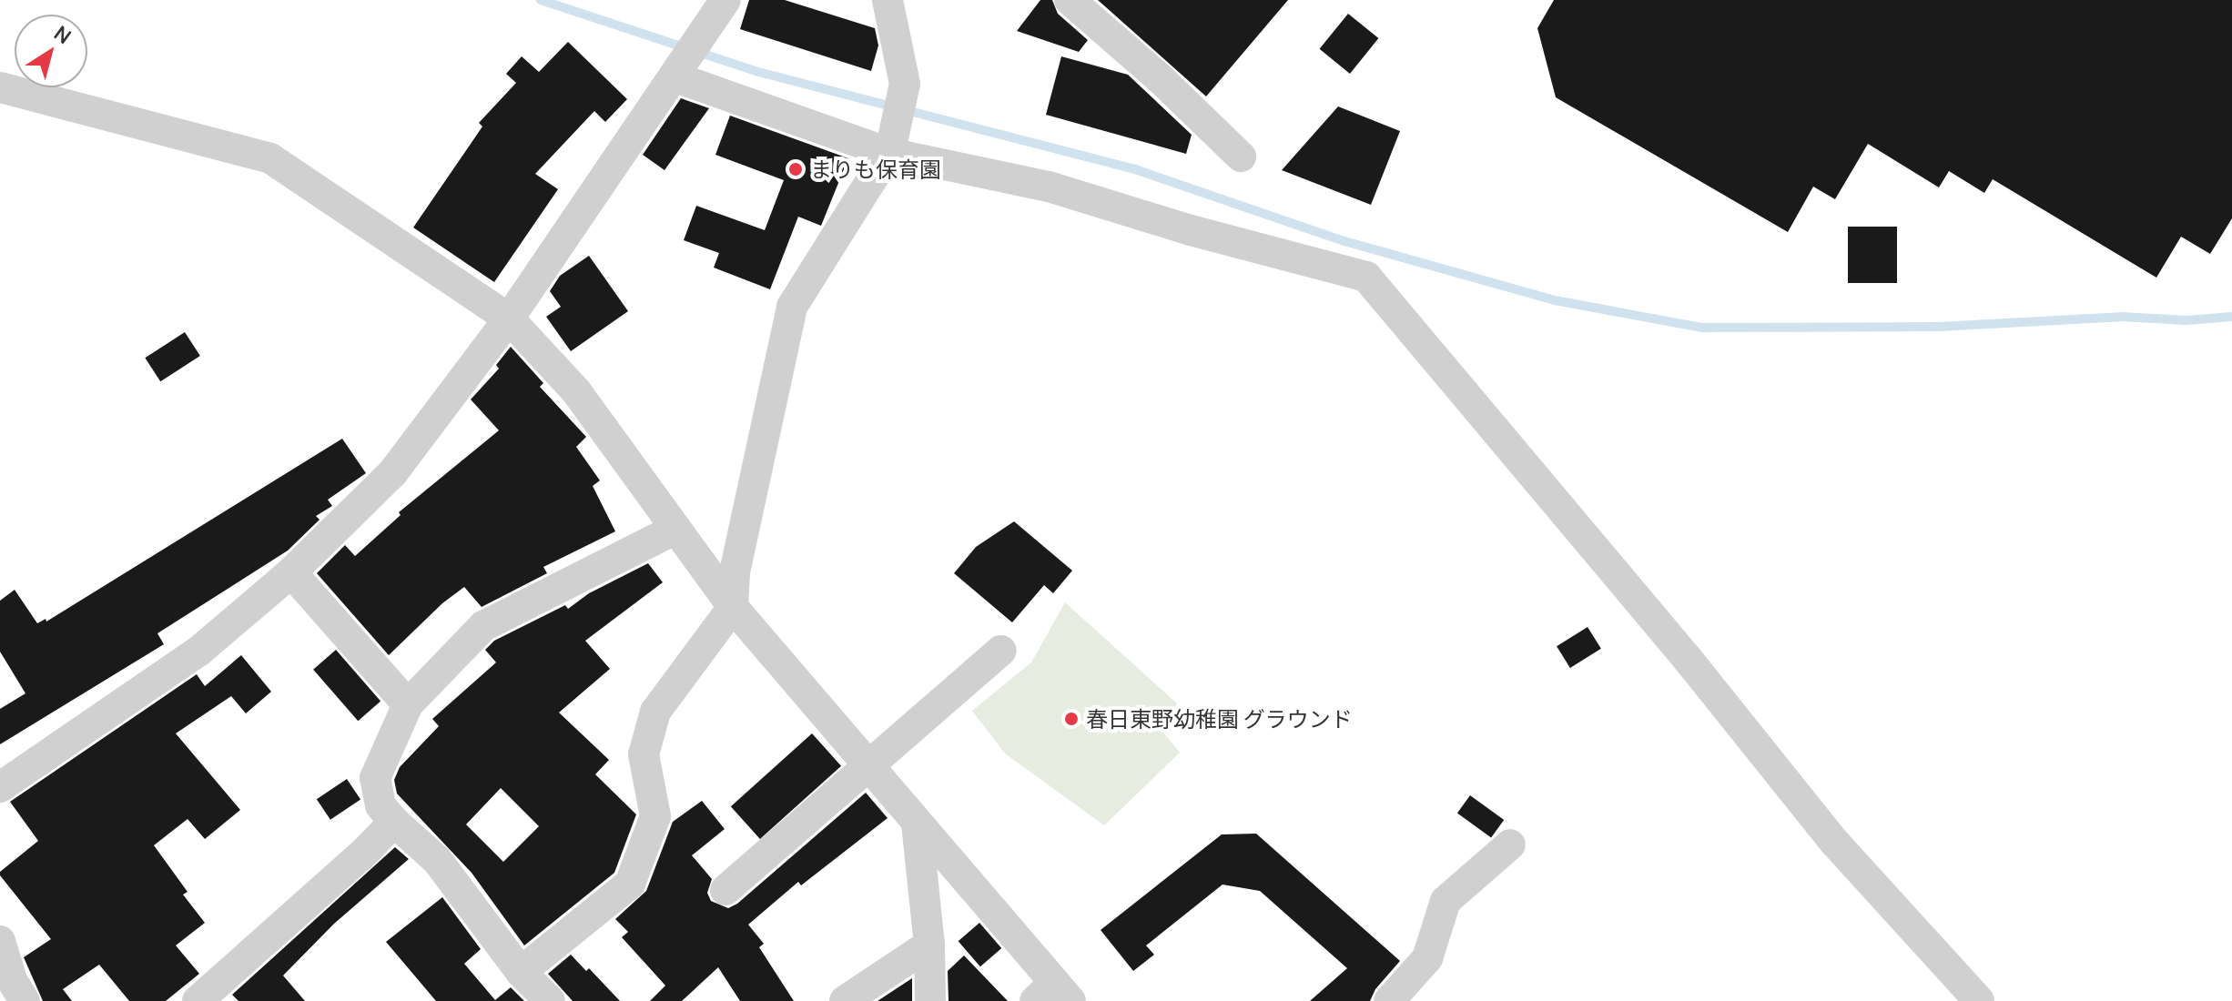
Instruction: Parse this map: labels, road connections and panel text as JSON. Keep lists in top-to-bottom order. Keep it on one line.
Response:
{"places":["まりも保育園","春日東野幼稚園 グラウンド"],"north":"top right"}
